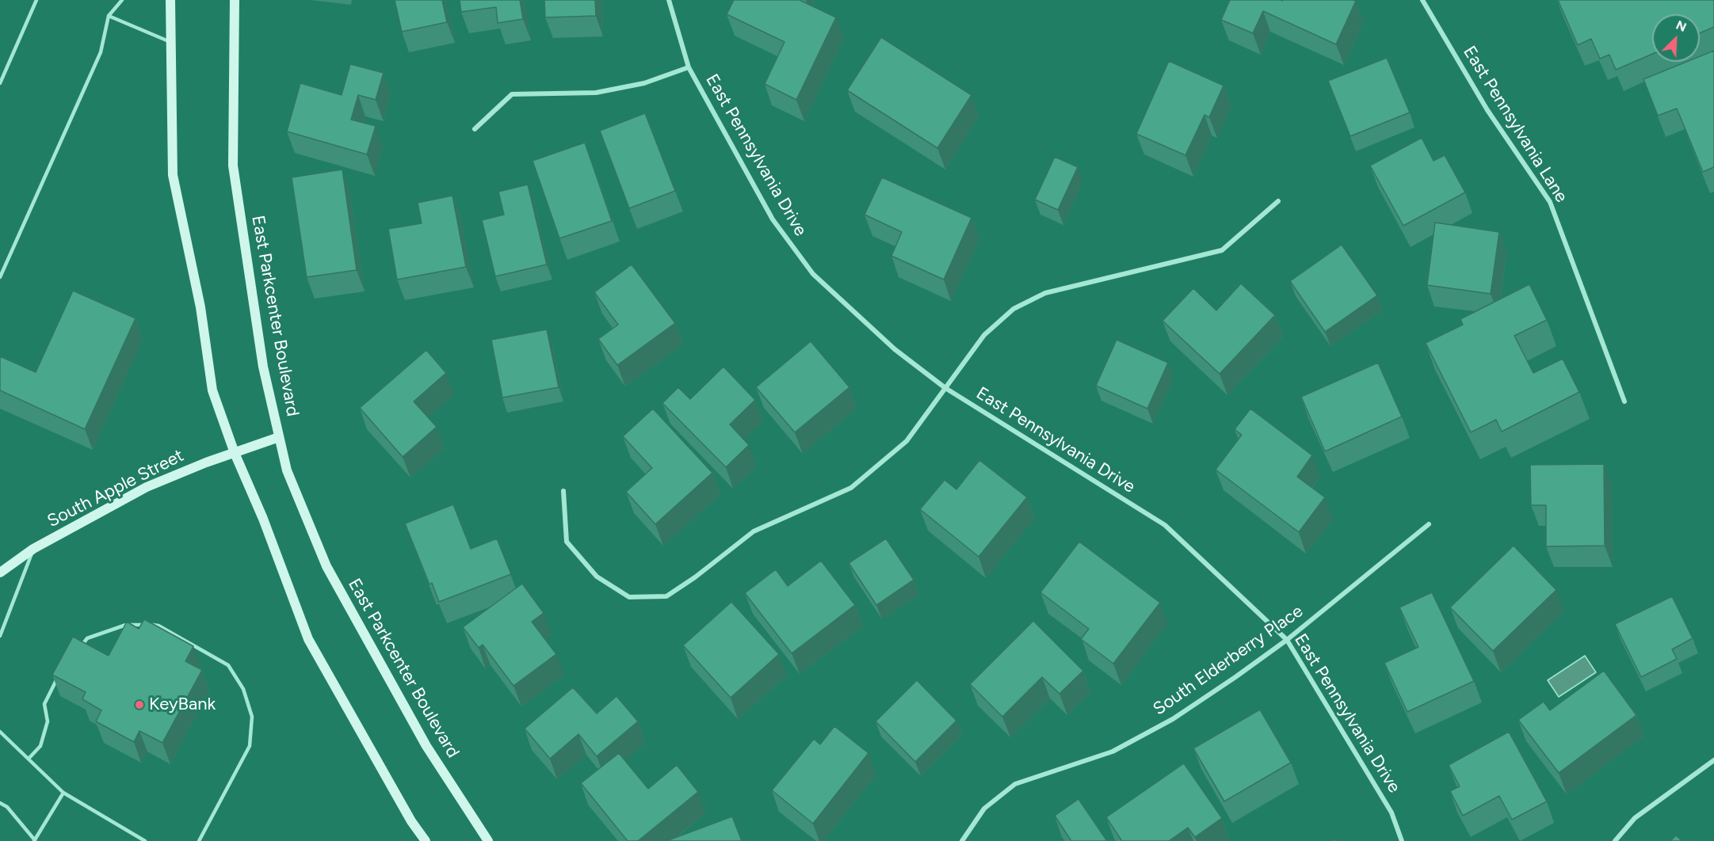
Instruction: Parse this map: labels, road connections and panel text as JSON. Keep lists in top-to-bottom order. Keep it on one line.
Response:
{"streets":{"main road":["East Parkcenter Boulevard","South Apple Street"],"street":["East Pennsylvania Lane","East Pennsylvania Drive","South Elderberry Place"]},"crossings":[["East Pennsylvania Drive","South Elderberry Place"],["East Parkcenter Boulevard","South Apple Street"]],"places":["KeyBank"],"north":"top right"}
